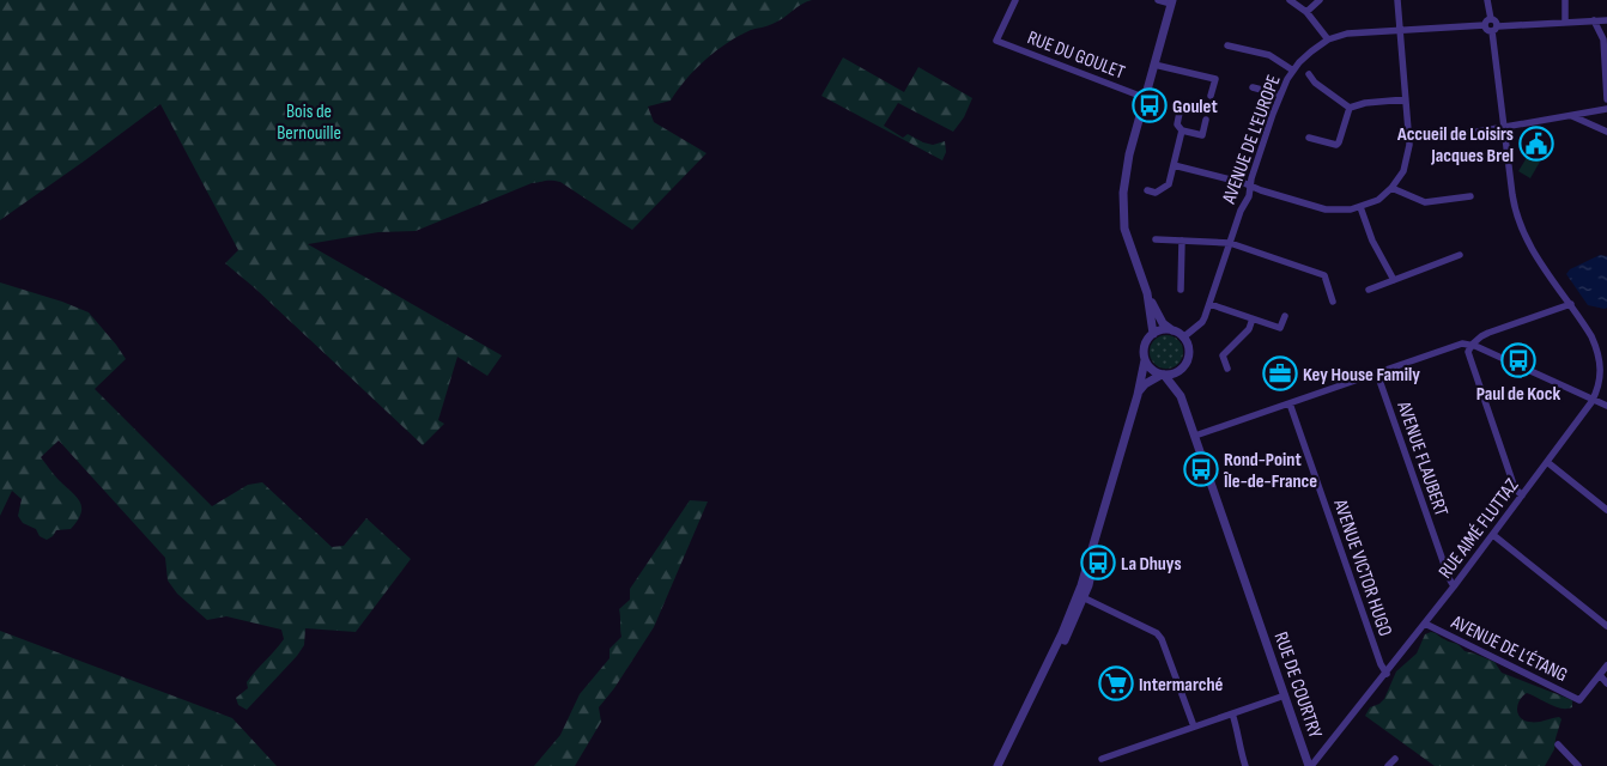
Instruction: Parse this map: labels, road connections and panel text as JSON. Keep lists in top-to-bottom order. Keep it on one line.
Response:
{"streets":{"street":["RUE DU GOULET","AVENUE DE L'EUROPE","AVENUE FLAUBERT","RUE AIMÉ FLUTTAZ","AVENUE VICTOR HUGO","AVENUE DE L’ÉTANG","RUE DE COURTRY"]},"crossings":[["AVENUE FLAUBERT","RUE AIMÉ FLUTTAZ"],["RUE AIMÉ FLUTTAZ","AVENUE VICTOR HUGO"],["RUE AIMÉ FLUTTAZ","AVENUE DE L’ÉTANG"],["RUE AIMÉ FLUTTAZ","RUE DE COURTRY"]],"parks":["Bois de Bernouille"],"places":{"bus stop":["Goulet","Paul de Kock","Rond-Point Île-de-France","La Dhuys"],"public building":["Accueil de Loisirs Jacques Brel"],"office":["Key House Family"],"supermarket":["Intermarché"]}}
